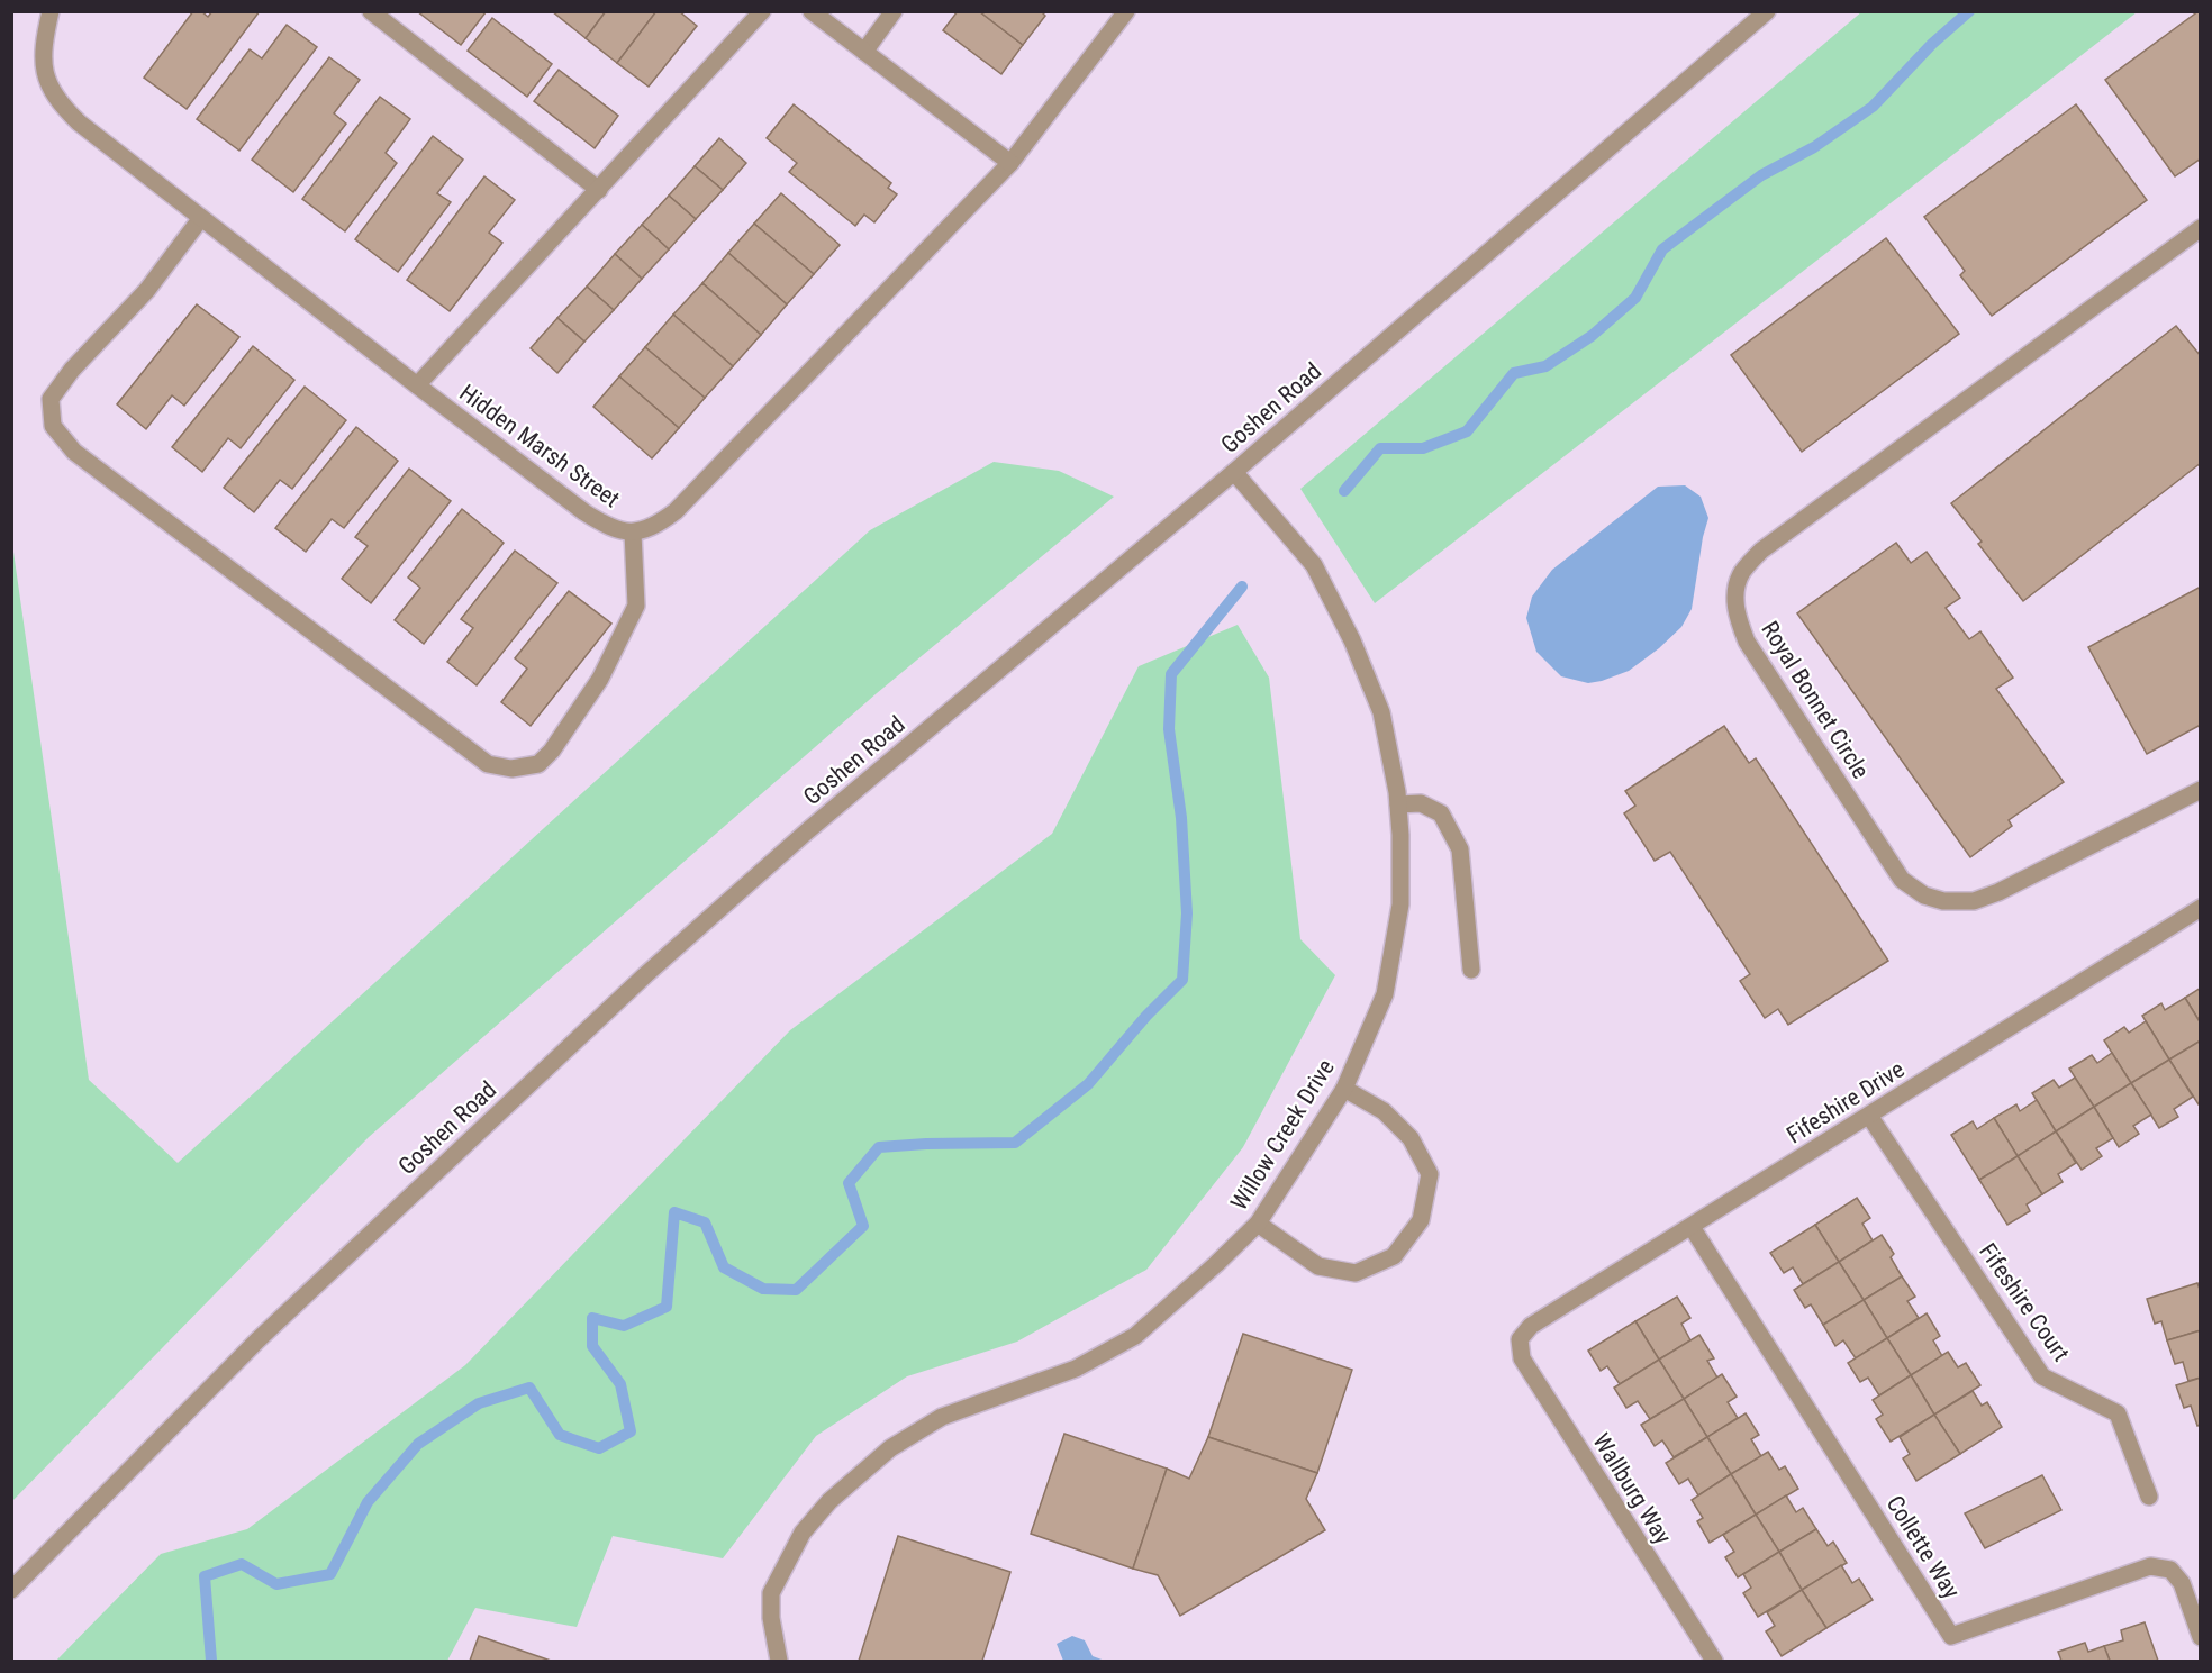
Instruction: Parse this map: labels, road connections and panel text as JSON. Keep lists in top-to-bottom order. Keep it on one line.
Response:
{"streets":{"street":["Goshen Road","Hidden Marsh Street","Royal Bonnet Circle","Fifeshire Drive","Willow Creek Drive","Fifeshire Court","Wallburg Way","Collette Way"]},"crossings":[["Goshen Road","Willow Creek Drive"],["Fifeshire Drive","Fifeshire Court"],["Fifeshire Drive","Wallburg Way"],["Fifeshire Drive","Collette Way"]]}
